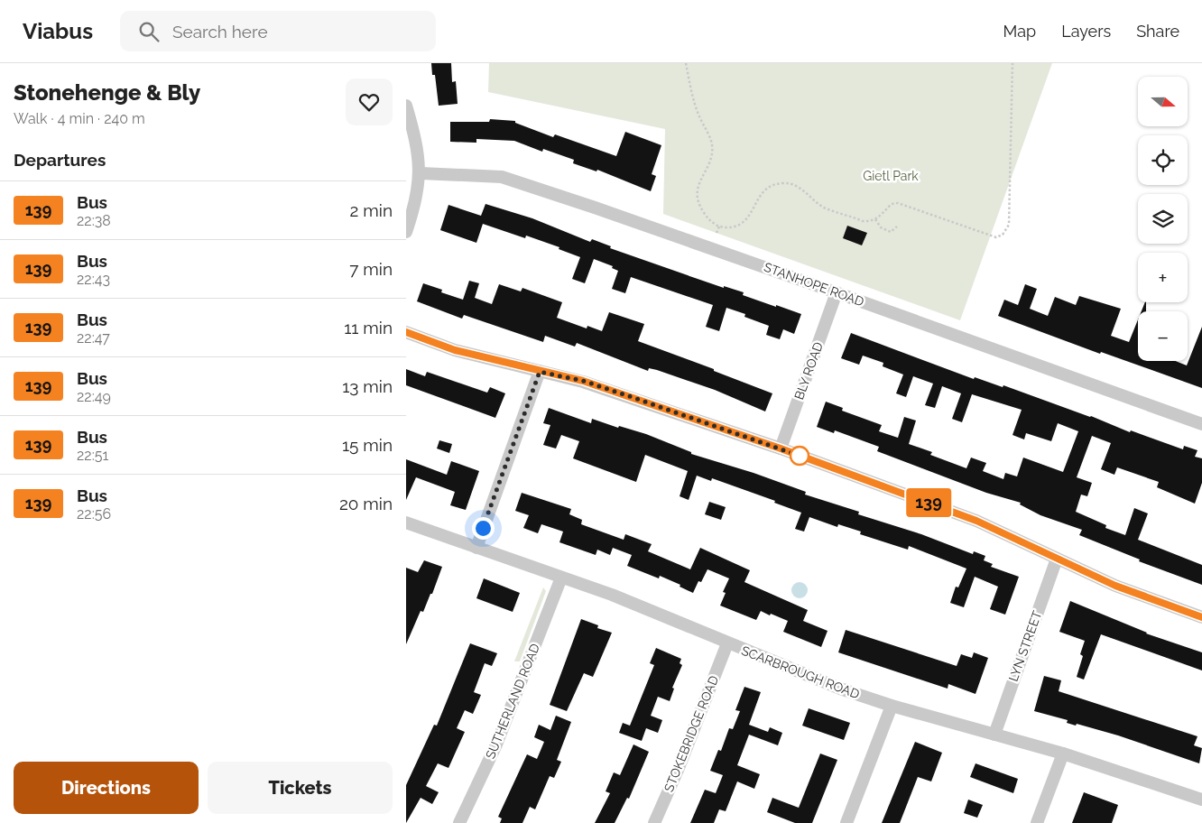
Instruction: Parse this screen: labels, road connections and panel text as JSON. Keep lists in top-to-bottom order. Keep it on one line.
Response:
{"streets":{"street":["STANHOPE ROAD","BLY ROAD","LYN STREET","SCARBROUGH ROAD","SUTHERLAND ROAD","STOKEBRIDGE ROAD"]},"crossings":[["STANHOPE ROAD","BLY ROAD"],["LYN STREET","SCARBROUGH ROAD"],["SCARBROUGH ROAD","SUTHERLAND ROAD"],["SCARBROUGH ROAD","STOKEBRIDGE ROAD"]],"parks":["Gietl Park"],"lines":["bus line 139"],"north":"right","page":{"header":"Viabus","search":"Search here","nav":["Map","Layers","Share"],"heading":[["Stonehenge & Bly","Walk · 4 min · 240 m"],"Departures"],"on_map":"139","map_buttons":["+","−"],"list":[{"mark":"139","name":"Bus","note":"22:38","value":"2 min"},{"mark":"139","name":"Bus","note":"22:43","value":"7 min"},{"mark":"139","name":"Bus","note":"22:47","value":"11 min"},{"mark":"139","name":"Bus","note":"22:49","value":"13 min"},{"mark":"139","name":"Bus","note":"22:51","value":"15 min"},{"mark":"139","name":"Bus","note":"22:56","value":"20 min"}],"buttons":["Directions","Tickets"]}}
